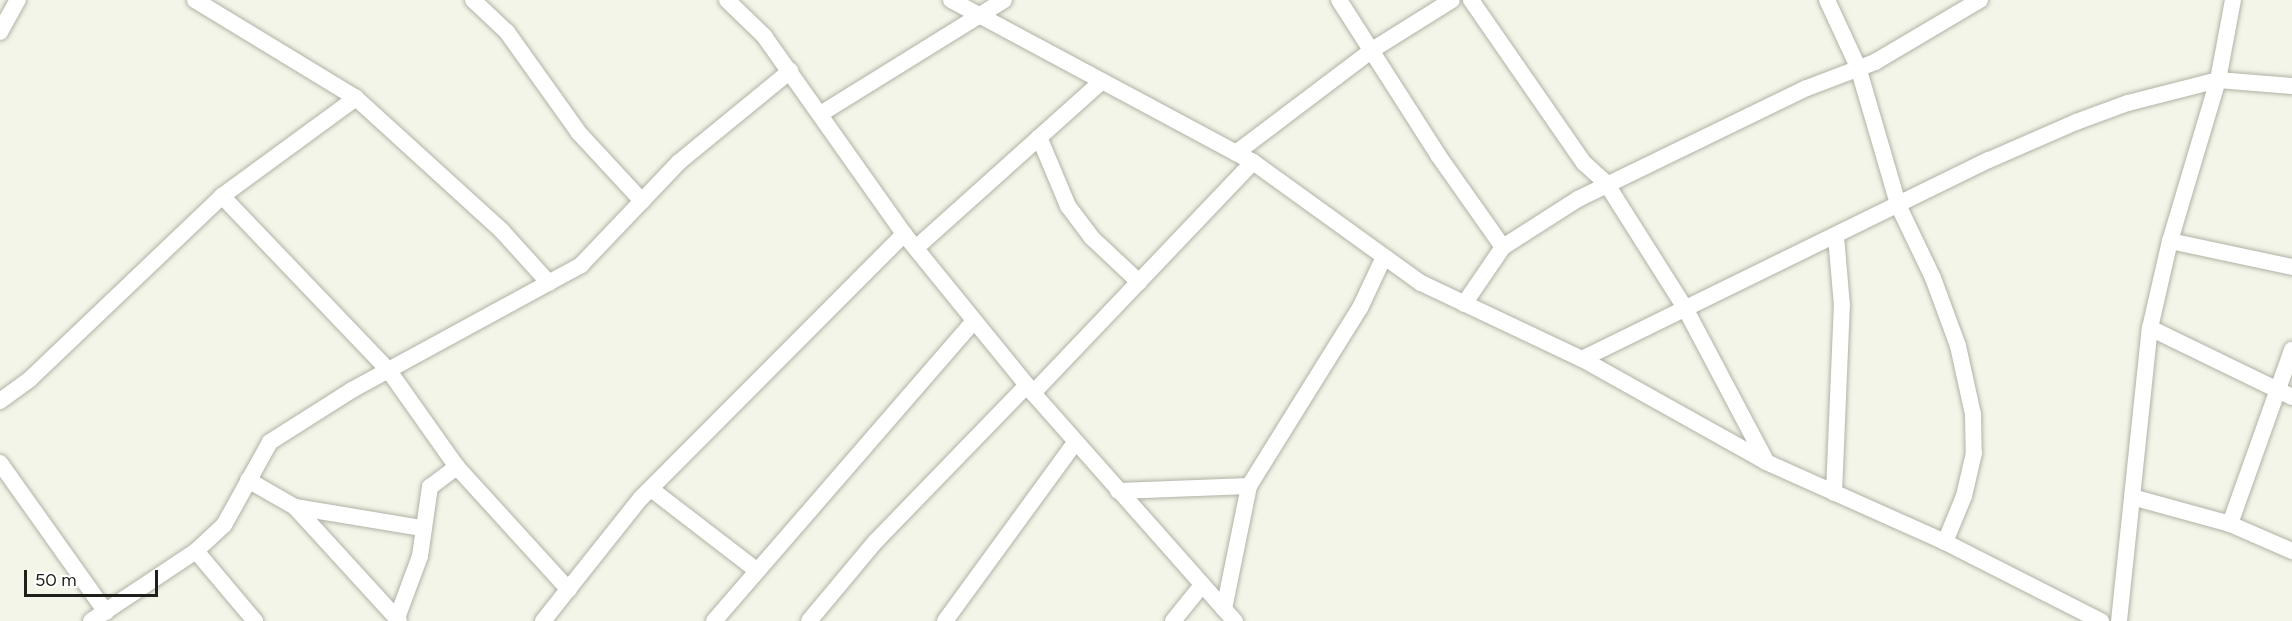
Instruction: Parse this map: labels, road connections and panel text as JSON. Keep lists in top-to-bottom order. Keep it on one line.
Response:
{"scale_bar":"50 m"}
